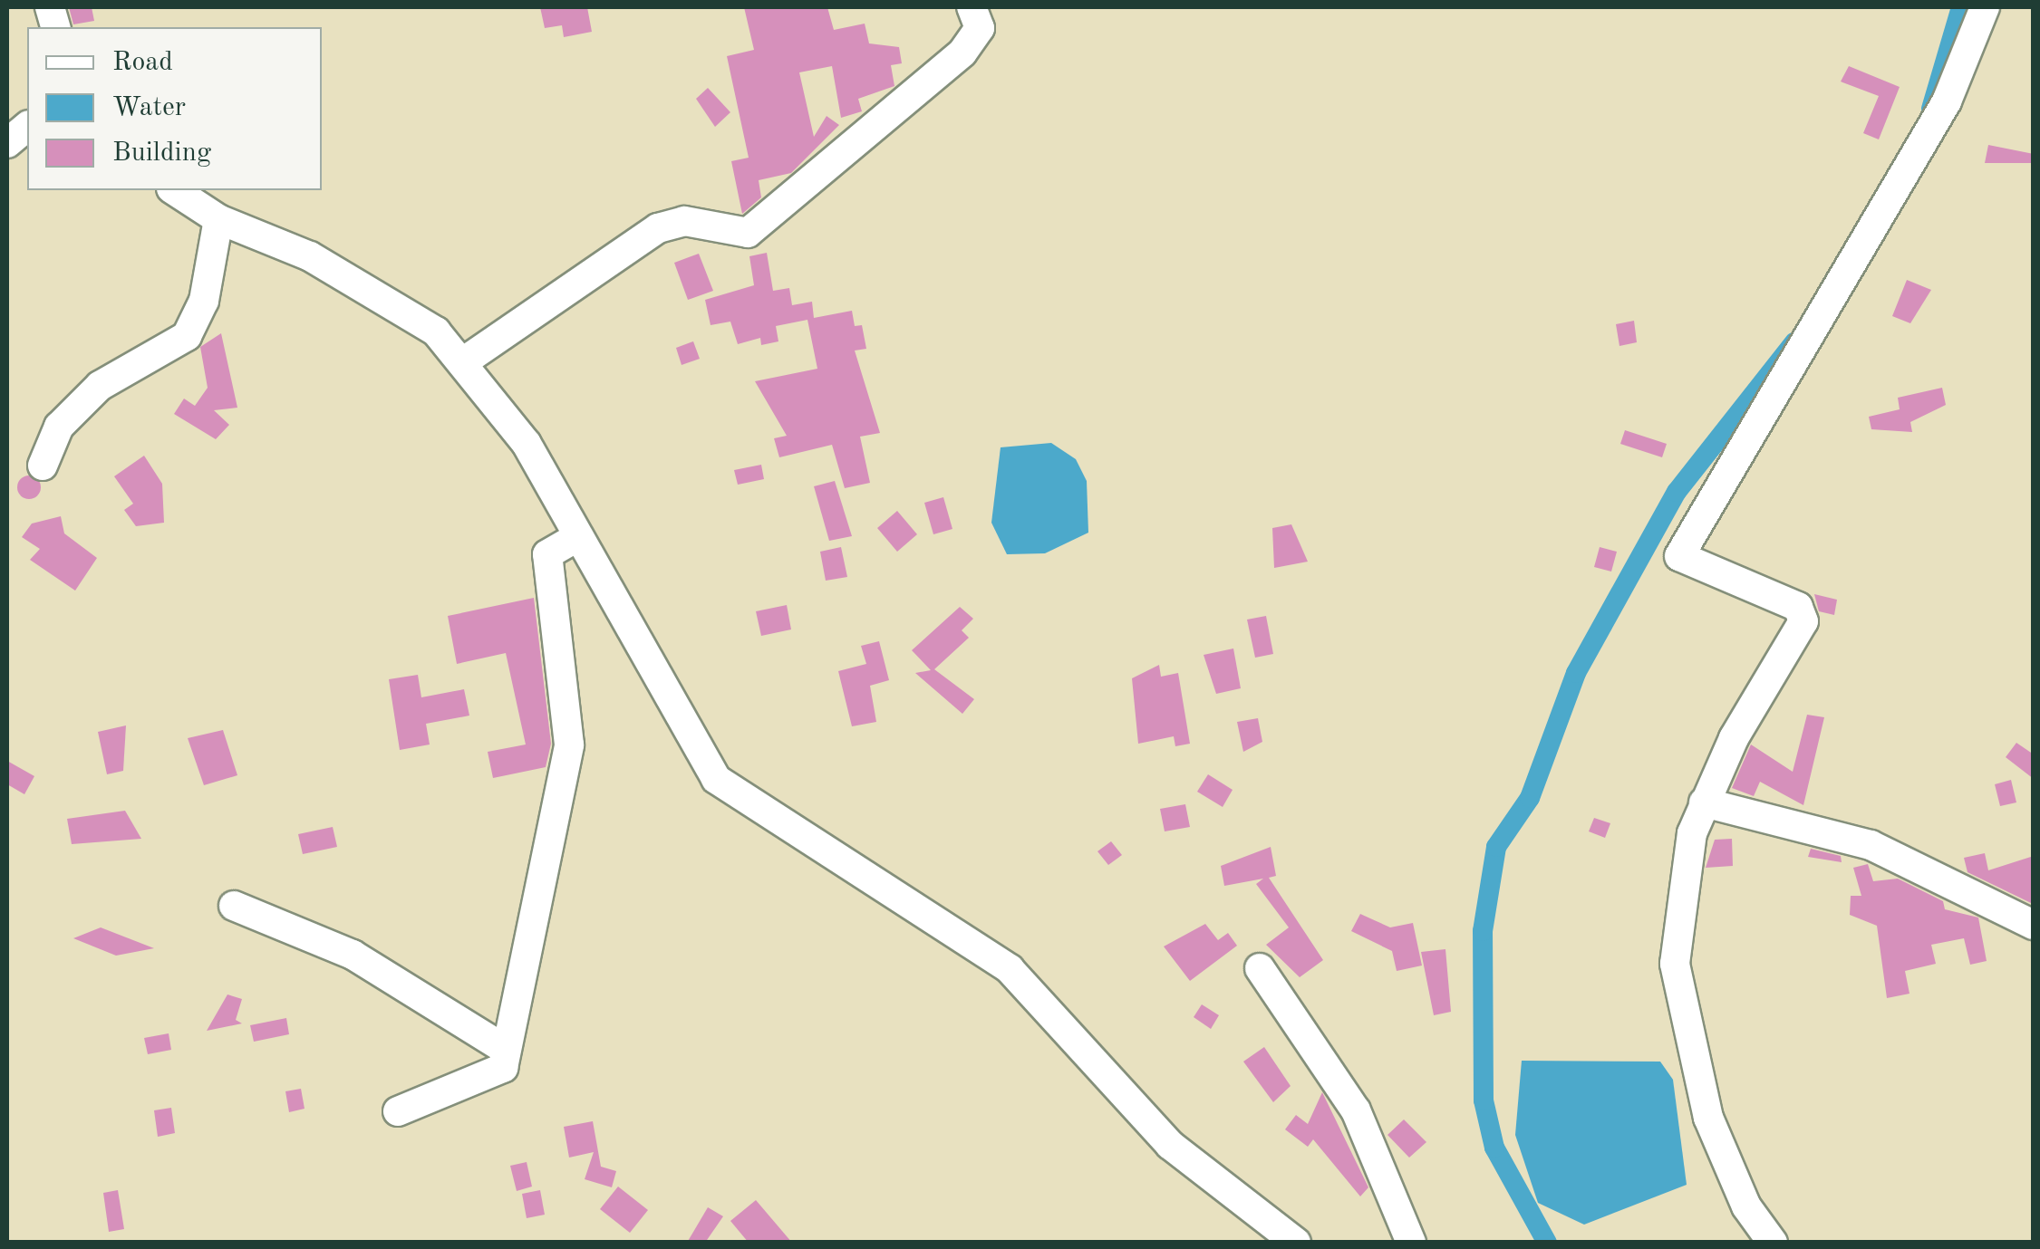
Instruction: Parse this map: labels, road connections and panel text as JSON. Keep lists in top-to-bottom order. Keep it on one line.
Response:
{"legend":["Road","Water","Building"]}
